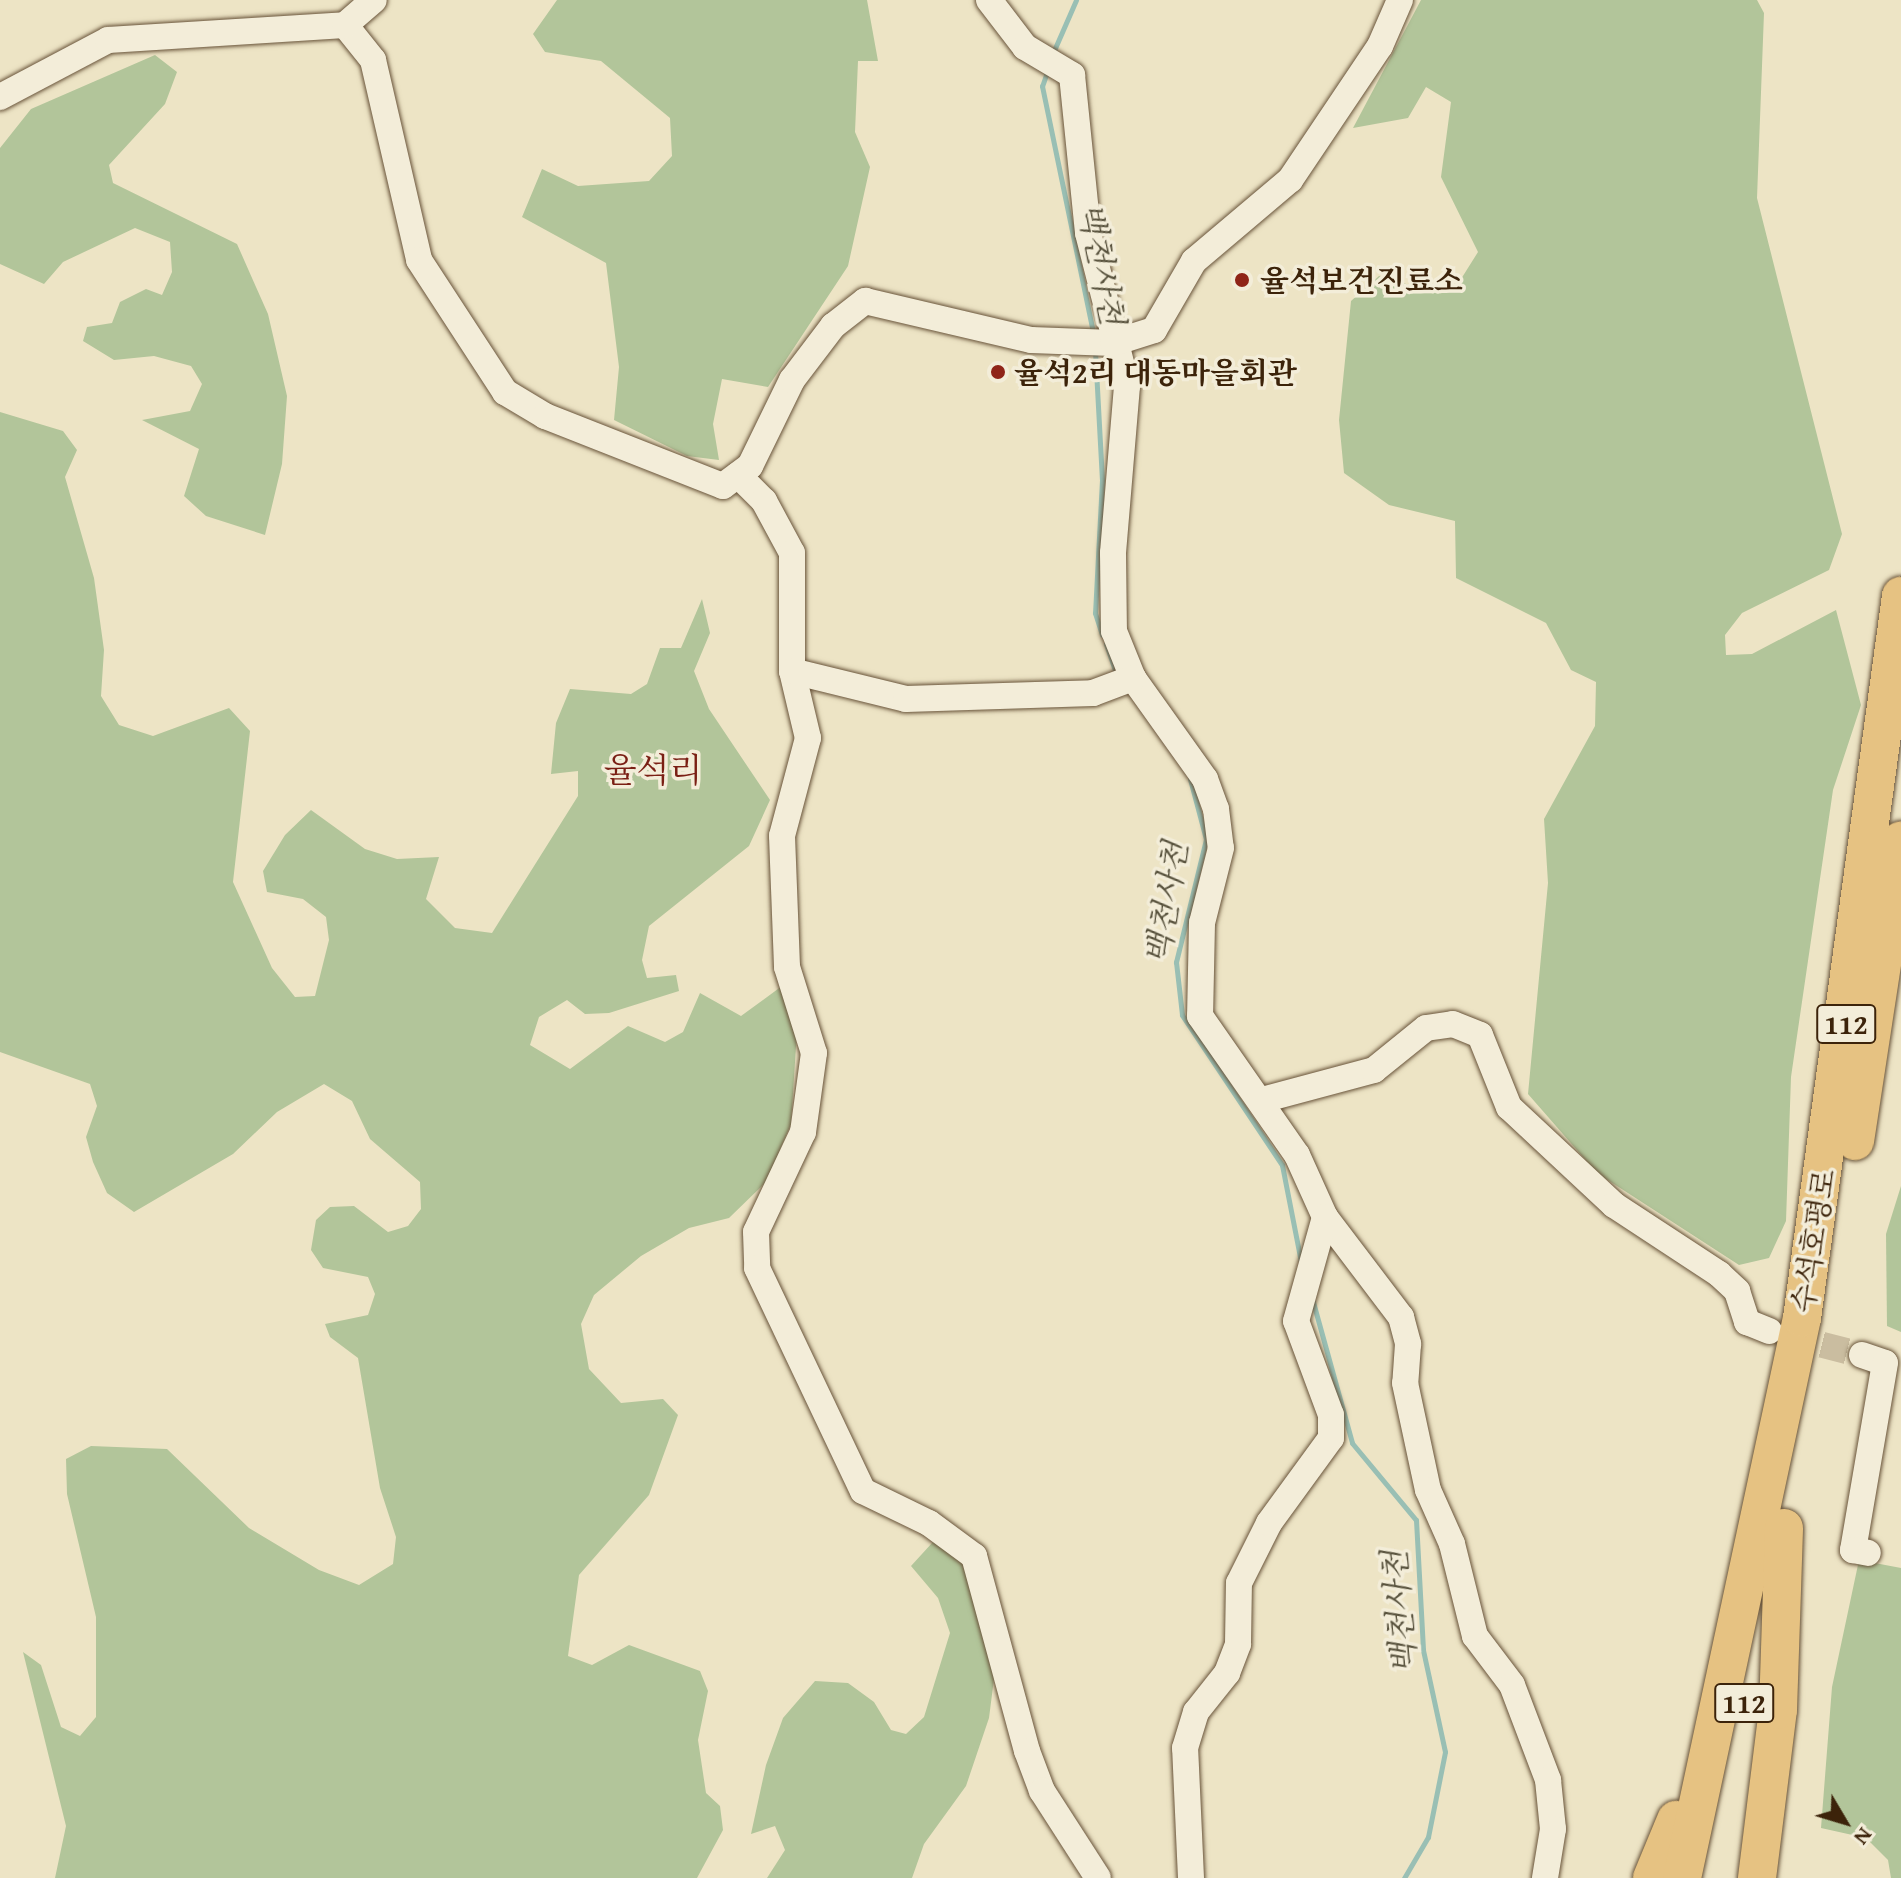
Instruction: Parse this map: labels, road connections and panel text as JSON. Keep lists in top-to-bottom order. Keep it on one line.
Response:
{"streets":{"highway":["112","수석호평로"]},"districts":["율석리"],"water":["백천사천"],"places":["율석보건진료소","율석2리 대동마을회관"],"north":"bottom right"}
